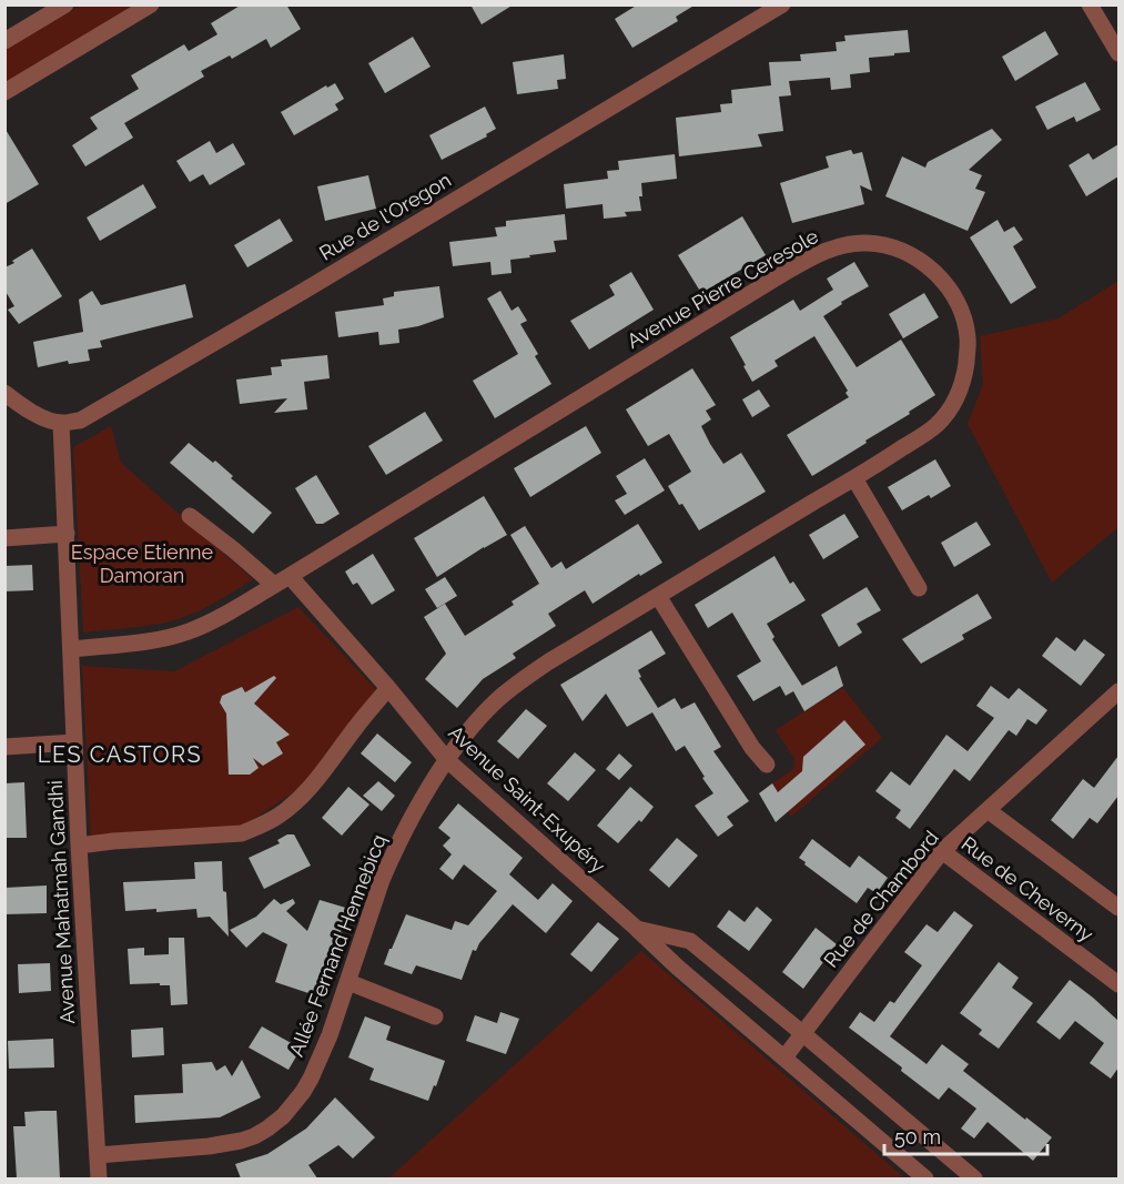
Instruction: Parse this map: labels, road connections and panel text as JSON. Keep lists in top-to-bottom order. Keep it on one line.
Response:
{"streets":{"street":["Rue de l'Oregon","Avenue Pierre Ceresole","Avenue Saint-Exupéry","Rue de Cheverny","Rue de Chambord","Avenue Mahatmah Gandhi","Allée Fernand Hennebicq"]},"crossings":[["Rue de l'Oregon","Avenue Mahatmah Gandhi"],["Avenue Pierre Ceresole","Avenue Saint-Exupéry"],["Avenue Pierre Ceresole","Avenue Mahatmah Gandhi"],["Avenue Pierre Ceresole","Allée Fernand Hennebicq"],["Avenue Saint-Exupéry","Rue de Chambord"],["Avenue Saint-Exupéry","Allée Fernand Hennebicq"],["Rue de Cheverny","Rue de Chambord"],["Avenue Mahatmah Gandhi","Allée Fernand Hennebicq"]],"districts":["LES CASTORS"],"parks":["Espace Etienne Damoran"],"scale_bar":"50 m"}
